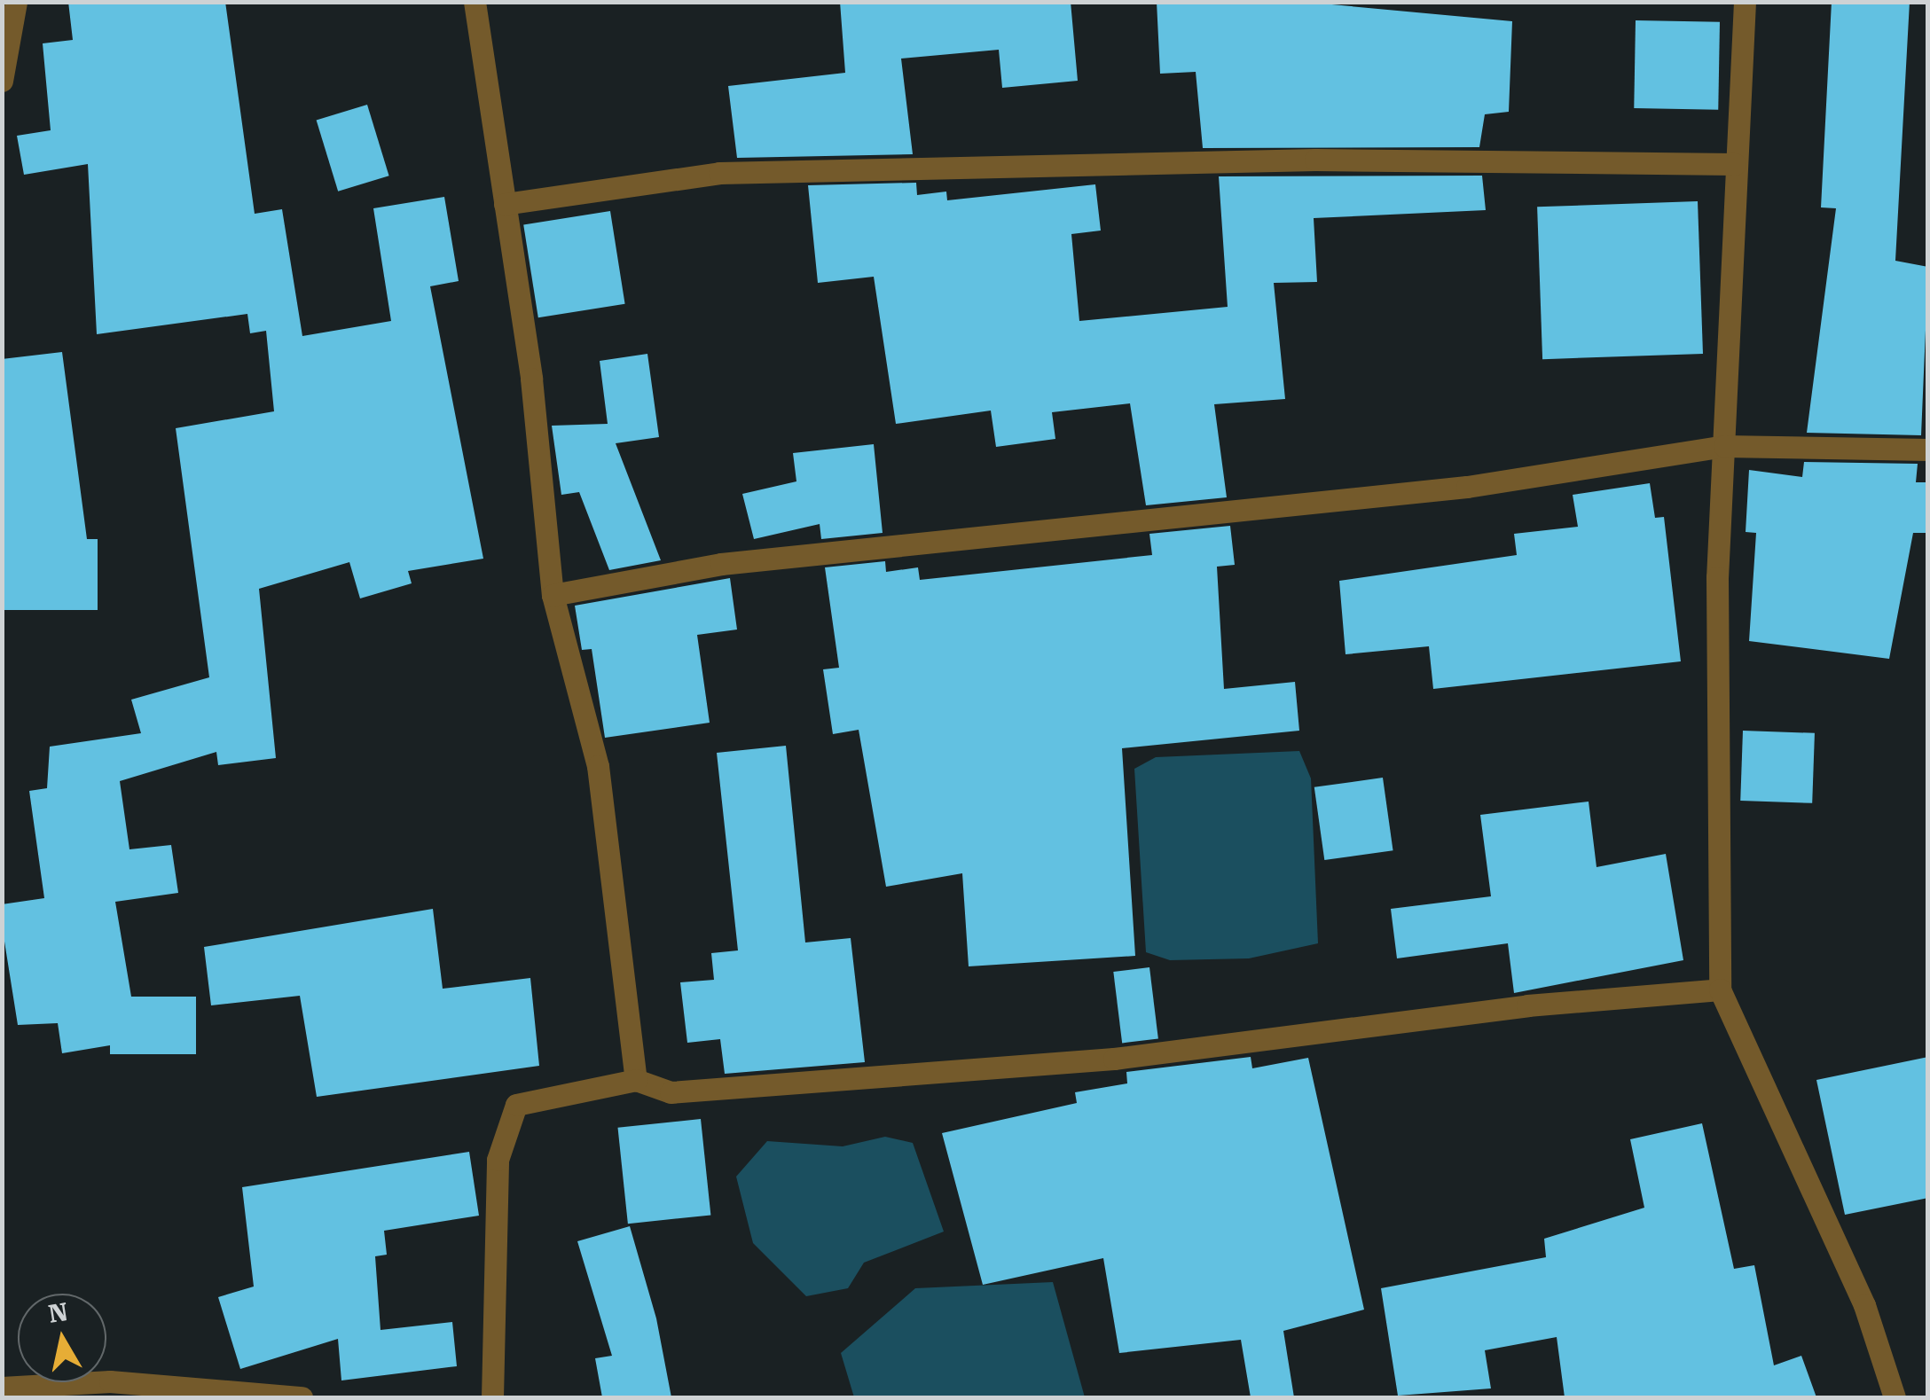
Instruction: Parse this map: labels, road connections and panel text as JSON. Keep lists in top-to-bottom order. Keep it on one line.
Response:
{"north":"top"}
